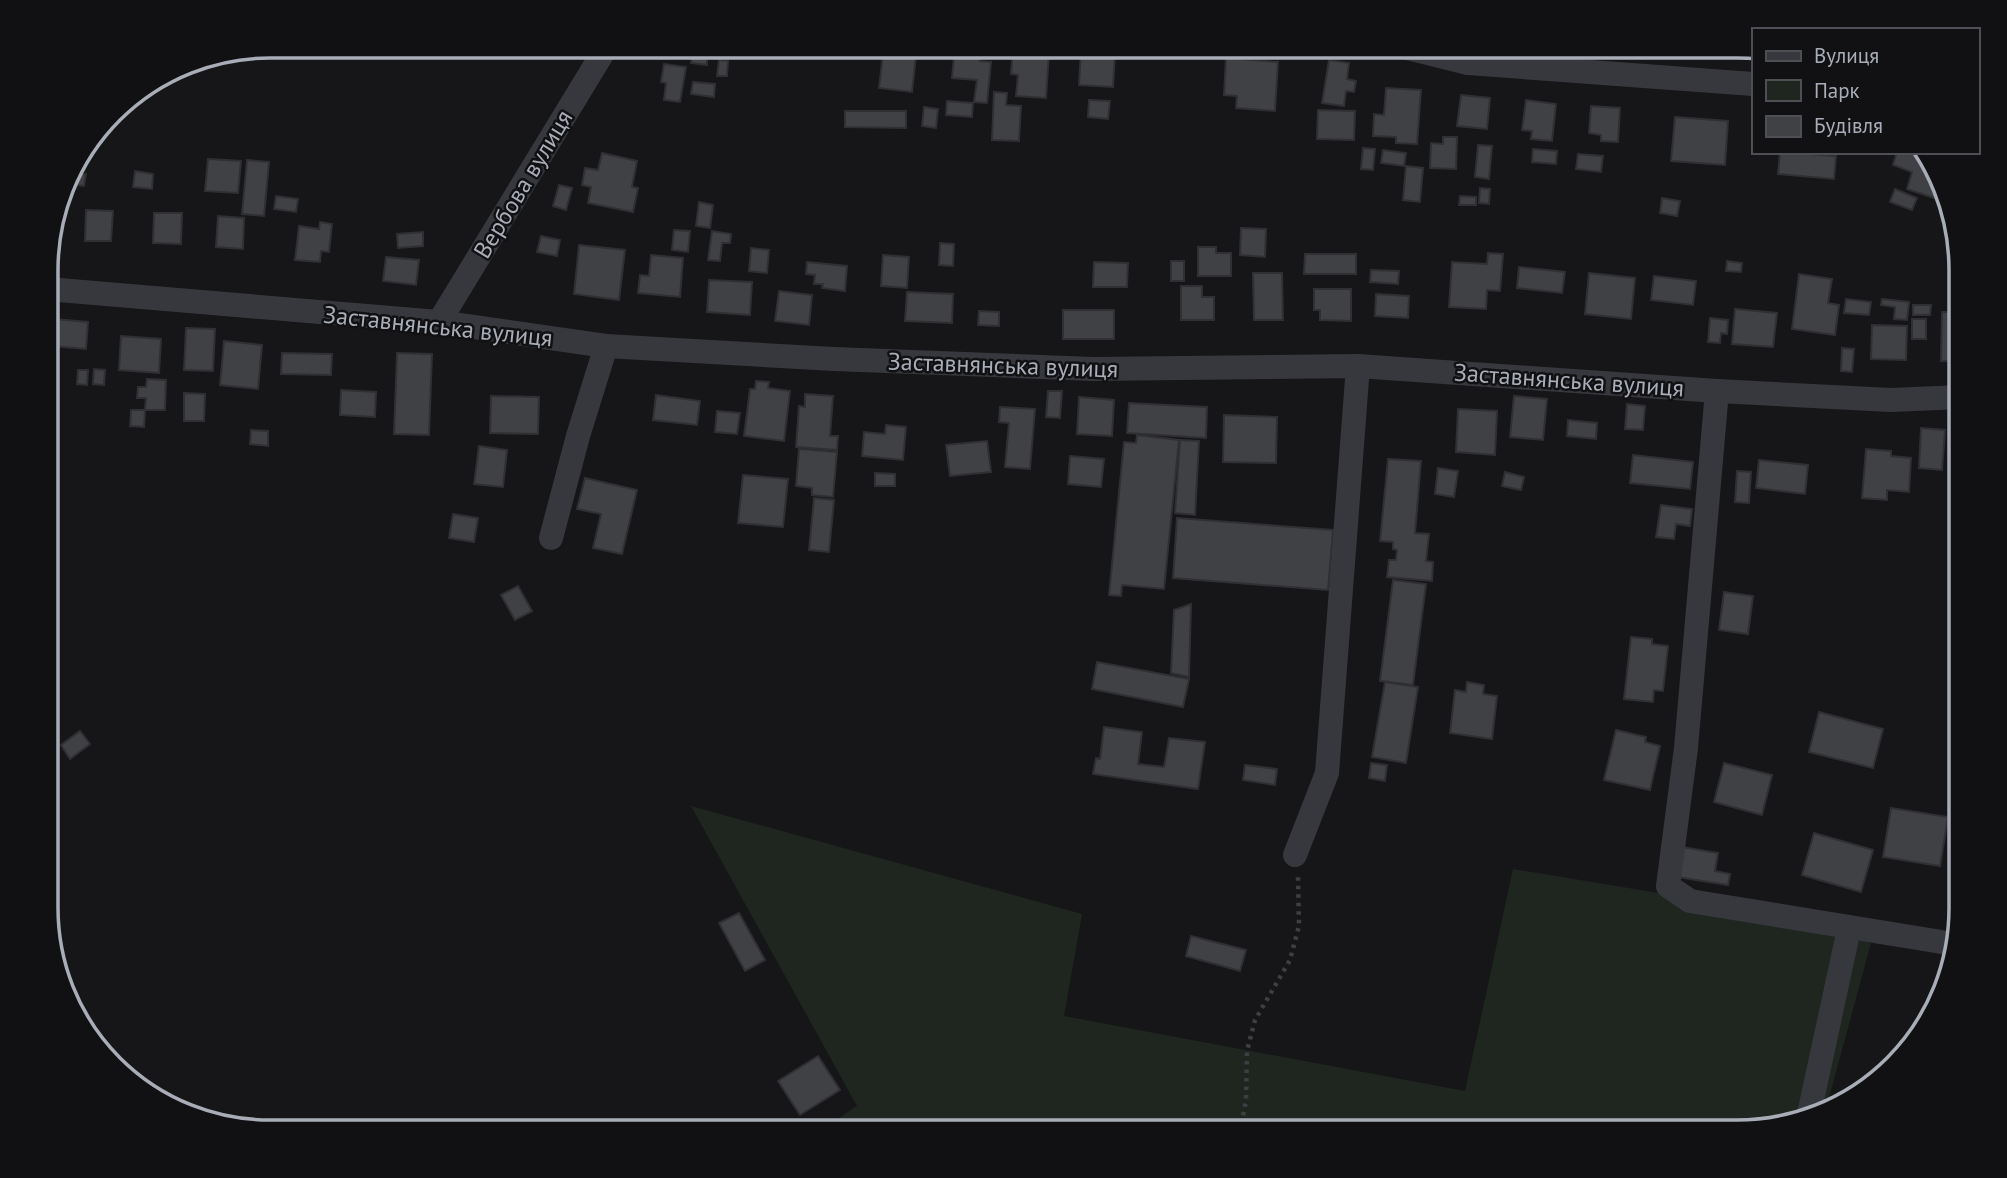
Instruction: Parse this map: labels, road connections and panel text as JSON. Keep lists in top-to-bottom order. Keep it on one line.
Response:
{"streets":{"street":["Вербова вулиця","Заставнянська вулиця"]},"crossings":[["Вербова вулиця","Заставнянська вулиця"]],"legend":["Вулиця","Парк","Будівля"]}
